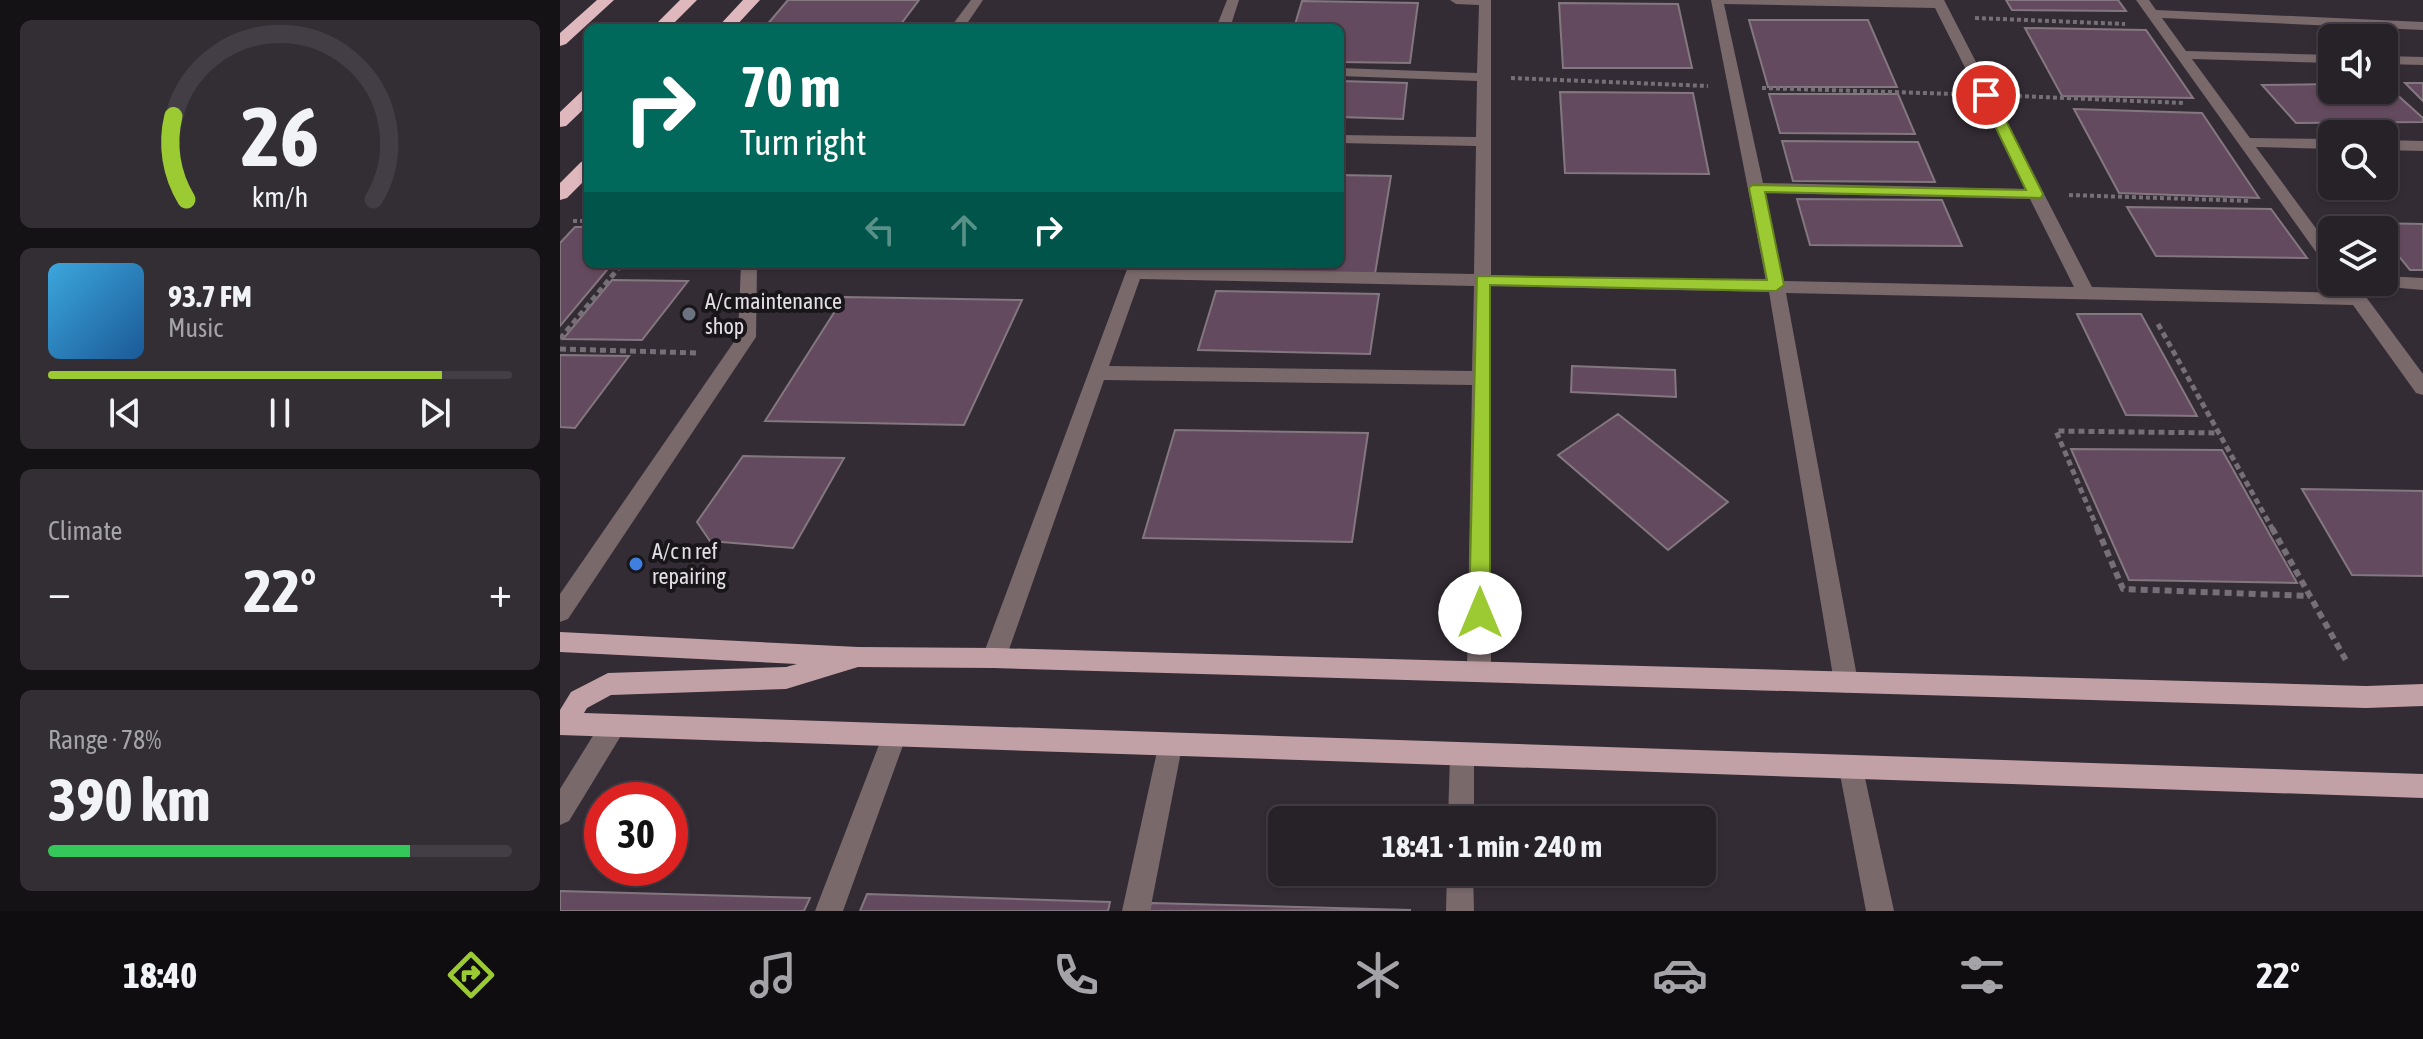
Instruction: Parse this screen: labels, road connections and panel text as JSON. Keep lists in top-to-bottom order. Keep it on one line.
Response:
{"places":["A/c maintenance shop","A/c n ref repairing"],"page":{"turn":["70 m","Turn right"],"song":["93.7 FM","Music"],"tile":["Climate",["Range · 78%","390 km"]],"heat":["−","22°","+"],"limit":"30","trip":"18:41 · 1 min · 240 m","tabs":["18:40","22°"],"gauge":["26","km/h"]}}
